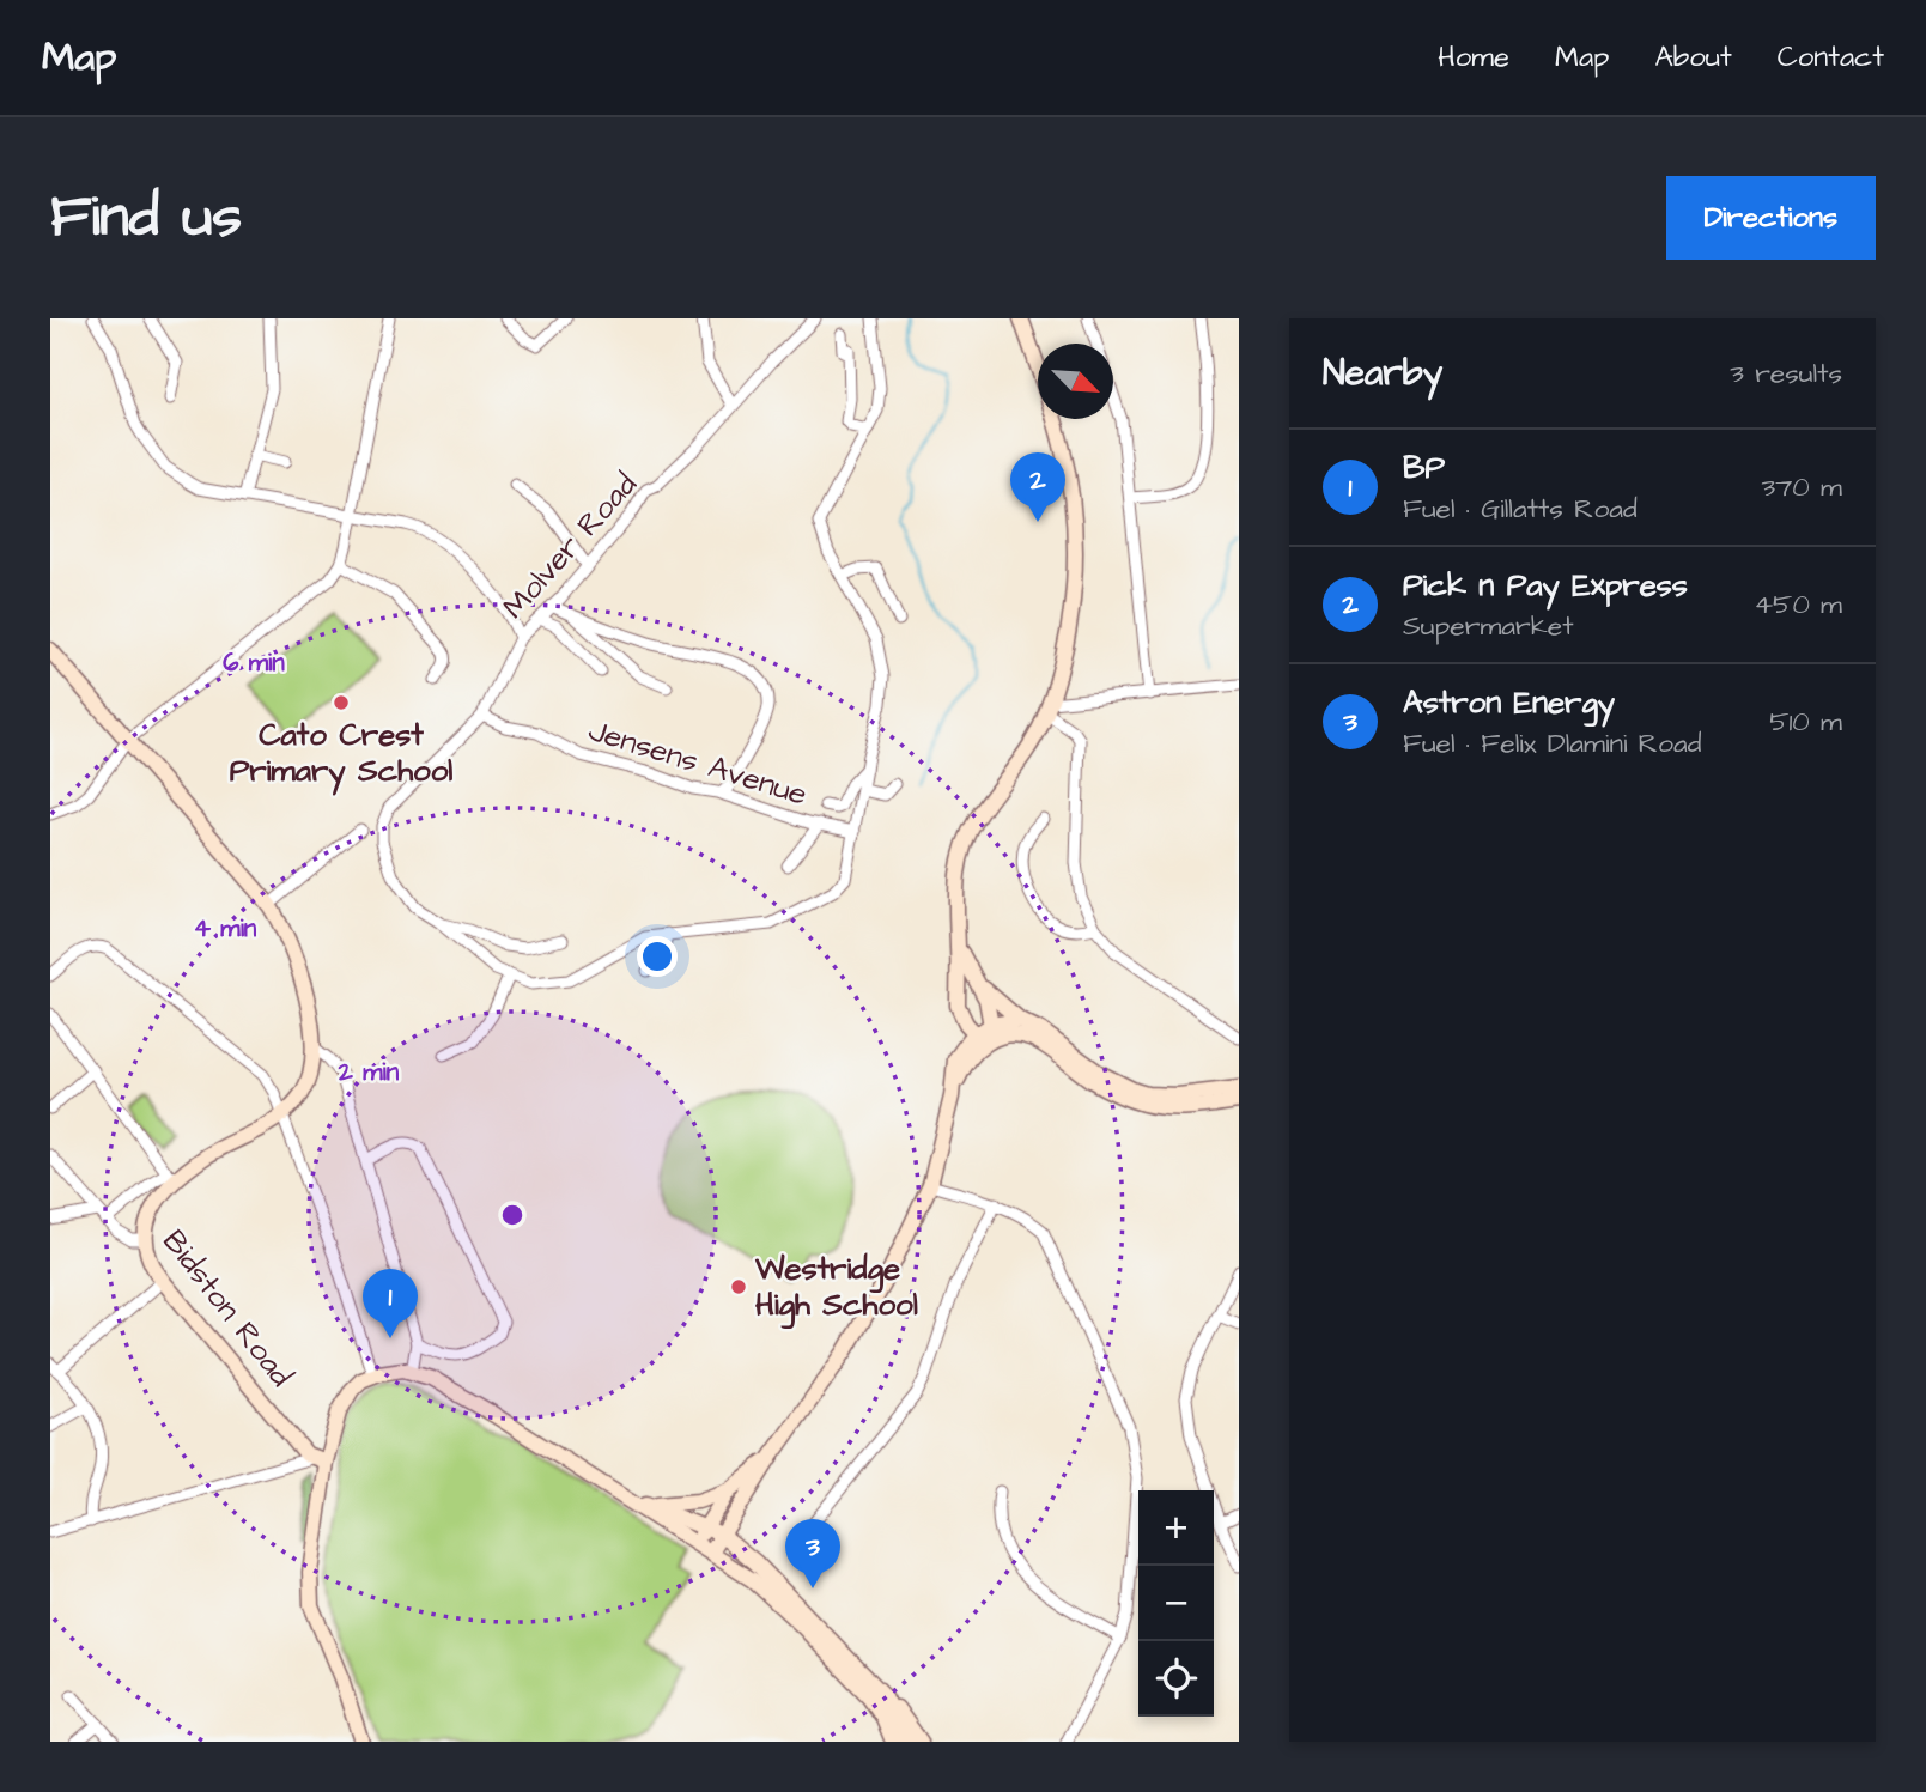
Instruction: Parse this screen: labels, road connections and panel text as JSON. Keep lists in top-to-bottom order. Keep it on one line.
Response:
{"streets":{"main road":["Bidston Road"],"street":["Molver Road","Jensens Avenue"]},"crossings":[["Molver Road","Jensens Avenue"]],"places":["Cato Crest Primary School","Westridge High School"],"north":"bottom right","page":{"header":"Map","nav":["Home","Map","About","Contact"],"buttons":"Directions","title":"Find us","heading":["Nearby","3 results"],"list":[{"mark":"1","name":"BP","note":"Fuel · Gillatts Road","value":"370 m"},{"mark":"2","name":"Pick n Pay Express","note":"Supermarket","value":"450 m"},{"mark":"3","name":"Astron Energy","note":"Fuel · Felix Dlamini Road","value":"510 m"}],"pins":["2","1","3"],"map_buttons":["+","−"]},"rings":["6 min","4 min","2 min"]}
